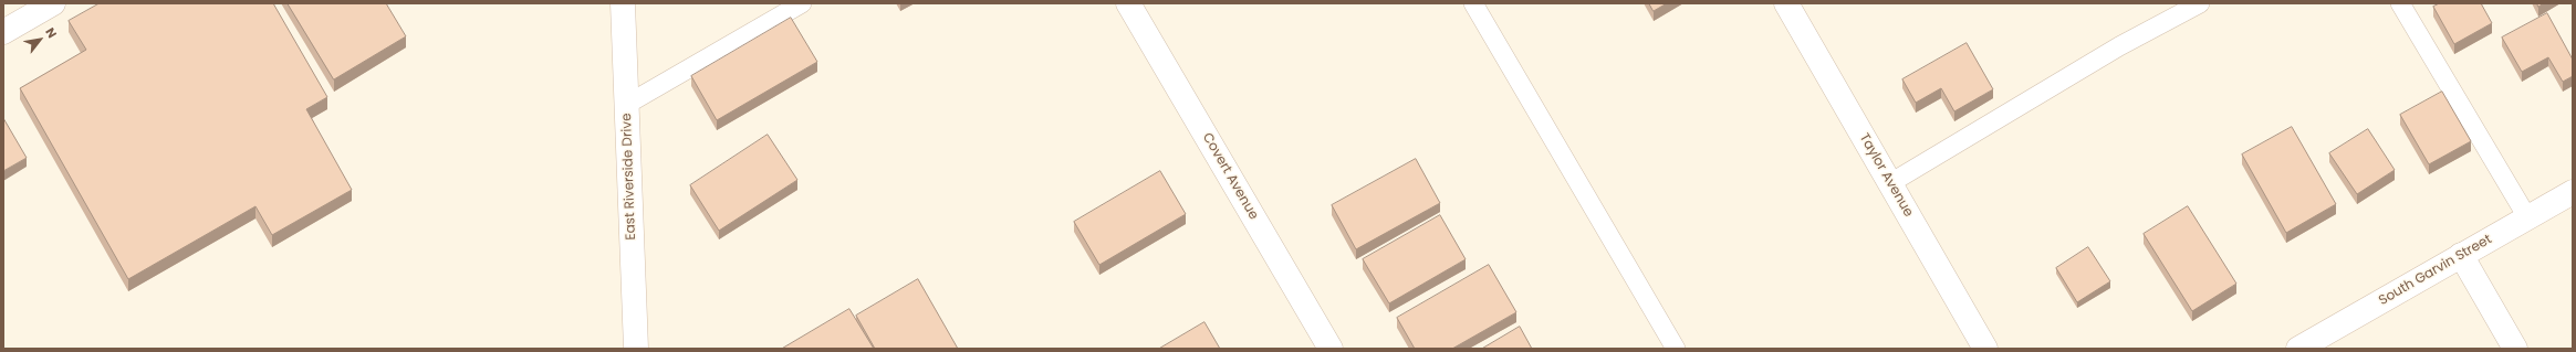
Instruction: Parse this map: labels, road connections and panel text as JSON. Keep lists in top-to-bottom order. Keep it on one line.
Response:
{"streets":{"street":["Taylor Avenue","East Riverside Drive","Covert Avenue","South Garvin Street"]},"north":"top right"}
